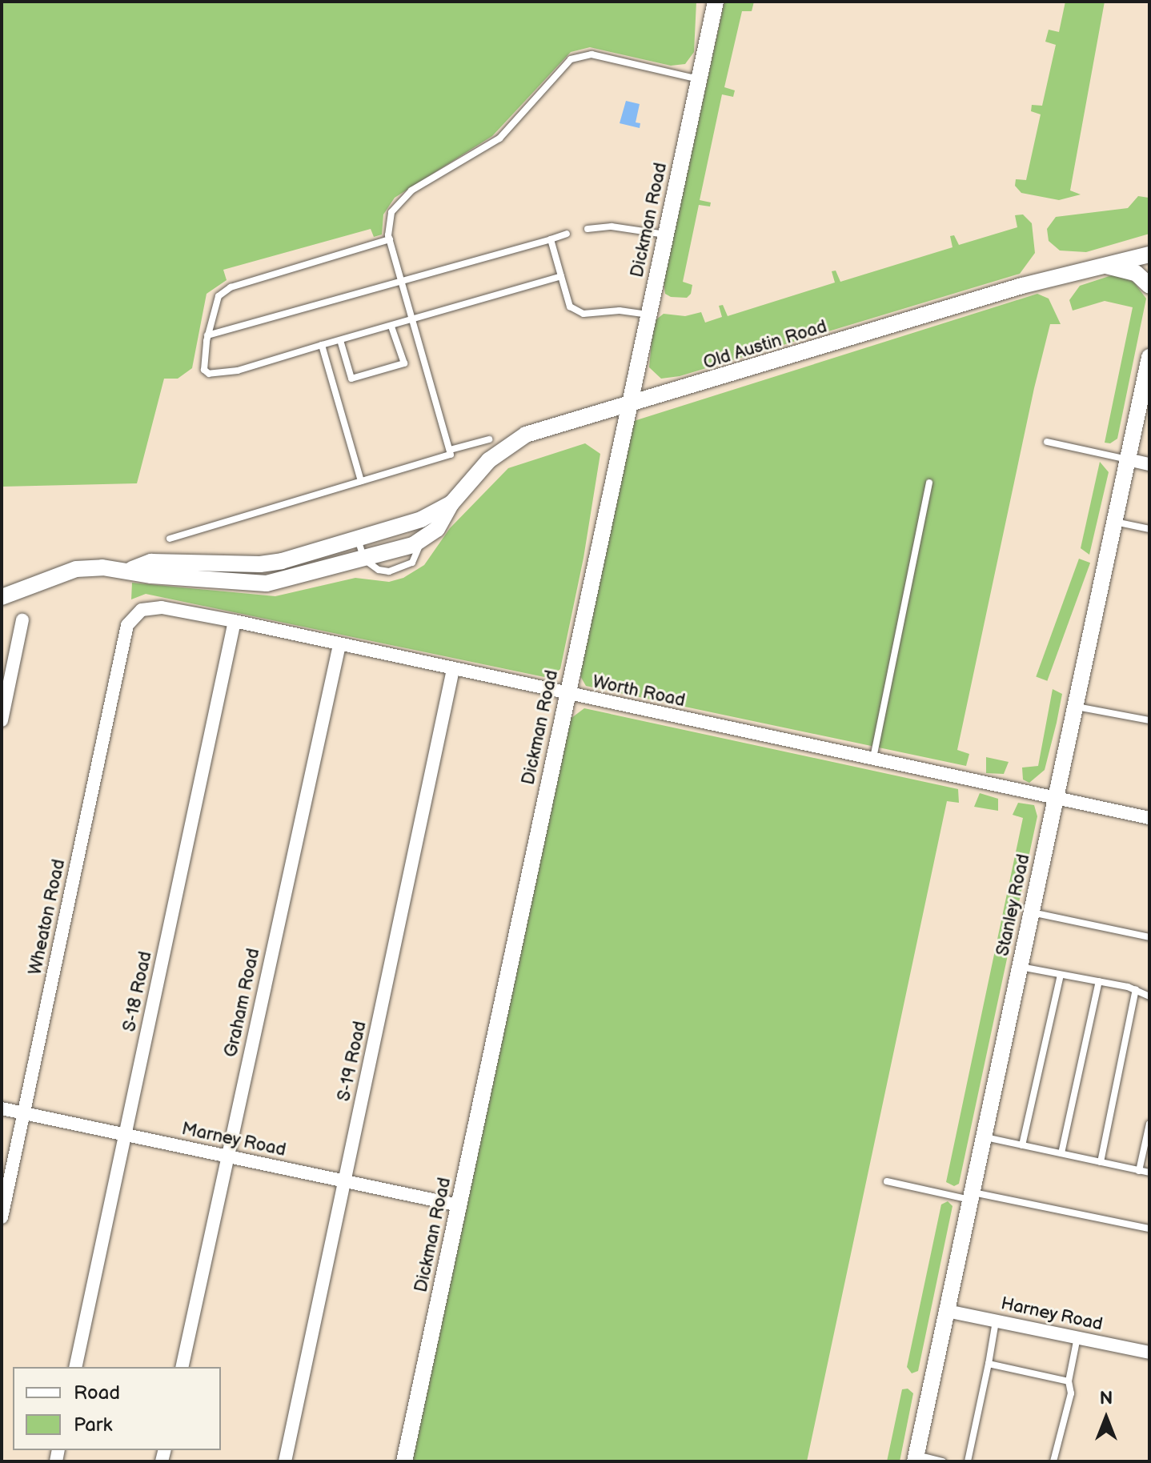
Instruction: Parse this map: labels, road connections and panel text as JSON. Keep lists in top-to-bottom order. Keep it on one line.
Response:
{"streets":{"street":["Dickman Road","Old Austin Road","Worth Road","Stanley Road","Wheaton Road","S-18 Road","Graham Road","S-19 Road","Marney Road","Harney Road"]},"crossings":[["Dickman Road","Old Austin Road"],["Dickman Road","Worth Road"],["Dickman Road","Marney Road"],["Worth Road","Stanley Road"],["Worth Road","Wheaton Road"],["Worth Road","S-18 Road"],["Worth Road","Graham Road"],["Worth Road","S-19 Road"],["Stanley Road","Harney Road"],["Wheaton Road","Marney Road"],["S-18 Road","Marney Road"],["Graham Road","Marney Road"],["S-19 Road","Marney Road"]],"legend":["Road","Park"],"north":"top"}
